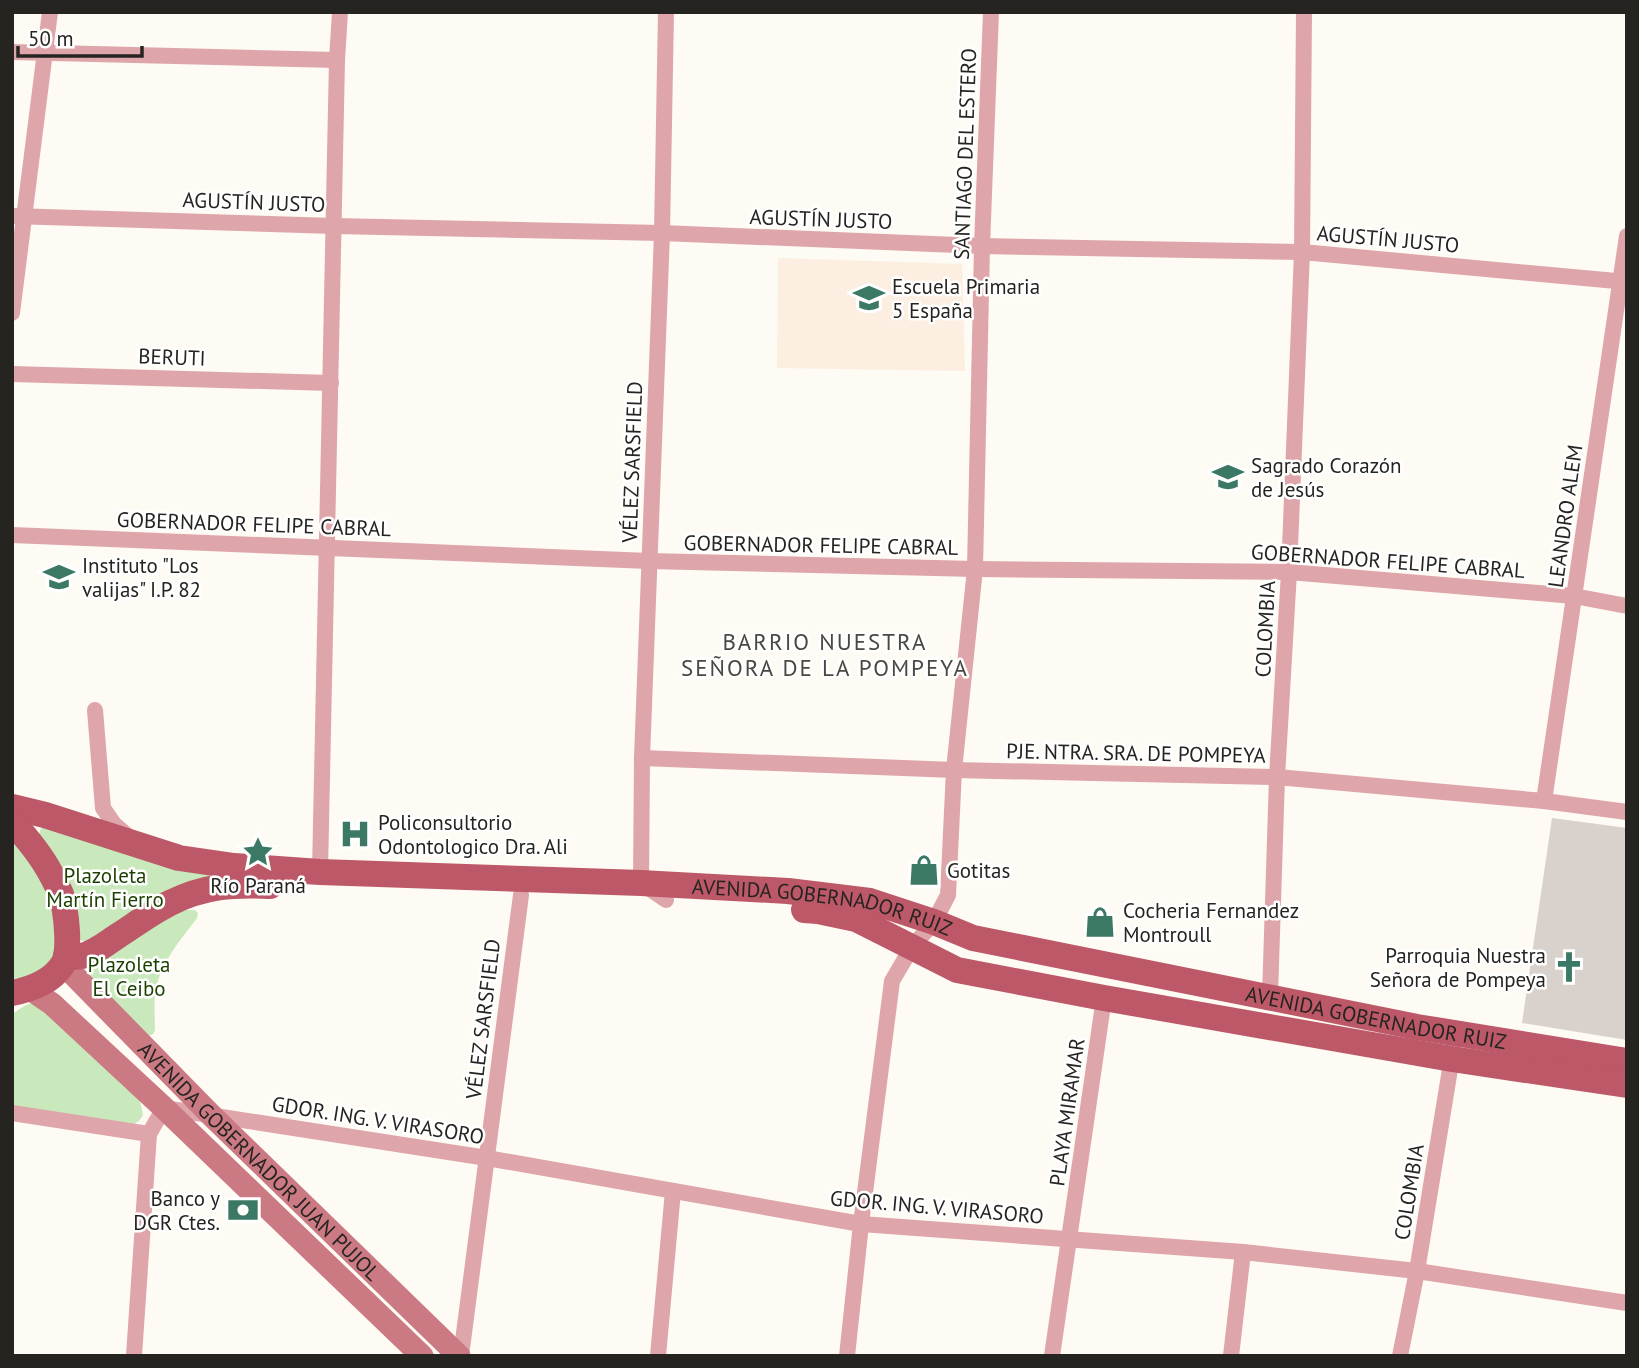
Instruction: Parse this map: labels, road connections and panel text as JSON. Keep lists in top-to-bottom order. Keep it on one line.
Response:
{"streets":{"main road":["AVENIDA GOBERNADOR RUIZ","AVENIDA GOBERNADOR JUAN PUJOL"],"street":["SANTIAGO DEL ESTERO","AGUSTÍN JUSTO","BERUTI","VÉLEZ SARSFIELD","LEANDRO ALEM","GOBERNADOR FELIPE CABRAL","COLOMBIA","PJE. NTRA. SRA. DE POMPEYA","PLAYA MIRAMAR","GDOR. ING. V. VIRASORO"]},"crossings":[["SANTIAGO DEL ESTERO","AGUSTÍN JUSTO"],["SANTIAGO DEL ESTERO","GOBERNADOR FELIPE CABRAL"],["SANTIAGO DEL ESTERO","PJE. NTRA. SRA. DE POMPEYA"],["SANTIAGO DEL ESTERO","AVENIDA GOBERNADOR RUIZ"],["SANTIAGO DEL ESTERO","GDOR. ING. V. VIRASORO"],["AGUSTÍN JUSTO","VÉLEZ SARSFIELD"],["AGUSTÍN JUSTO","LEANDRO ALEM"],["AGUSTÍN JUSTO","COLOMBIA"],["VÉLEZ SARSFIELD","GOBERNADOR FELIPE CABRAL"],["VÉLEZ SARSFIELD","PJE. NTRA. SRA. DE POMPEYA"],["VÉLEZ SARSFIELD","AVENIDA GOBERNADOR RUIZ"],["VÉLEZ SARSFIELD","GDOR. ING. V. VIRASORO"],["VÉLEZ SARSFIELD","AVENIDA GOBERNADOR JUAN PUJOL"],["LEANDRO ALEM","GOBERNADOR FELIPE CABRAL"],["LEANDRO ALEM","PJE. NTRA. SRA. DE POMPEYA"],["GOBERNADOR FELIPE CABRAL","COLOMBIA"],["COLOMBIA","PJE. NTRA. SRA. DE POMPEYA"],["COLOMBIA","AVENIDA GOBERNADOR RUIZ"],["COLOMBIA","GDOR. ING. V. VIRASORO"],["AVENIDA GOBERNADOR RUIZ","PLAYA MIRAMAR"],["AVENIDA GOBERNADOR RUIZ","AVENIDA GOBERNADOR JUAN PUJOL"],["PLAYA MIRAMAR","GDOR. ING. V. VIRASORO"],["GDOR. ING. V. VIRASORO","AVENIDA GOBERNADOR JUAN PUJOL"]],"districts":["BARRIO NUESTRA SEÑORA DE LA POMPEYA"],"parks":["Plazoleta Martín Fierro","Plazoleta El Ceibo"],"places":{"school or university":["Escuela Primaria 5 España","Sagrado Corazón de Jesús","Instituto \"Los valijas\" I.P. 82"],"hospital":["Policonsultorio Odontologico Dra. Ali"],"place":["Río Paraná"],"shop":["Gotitas","Cocheria Fernandez Montroull"],"church":["Parroquia Nuestra Señora de Pompeya"],"bank":["Banco y DGR Ctes."]},"scale_bar":"50 m"}
